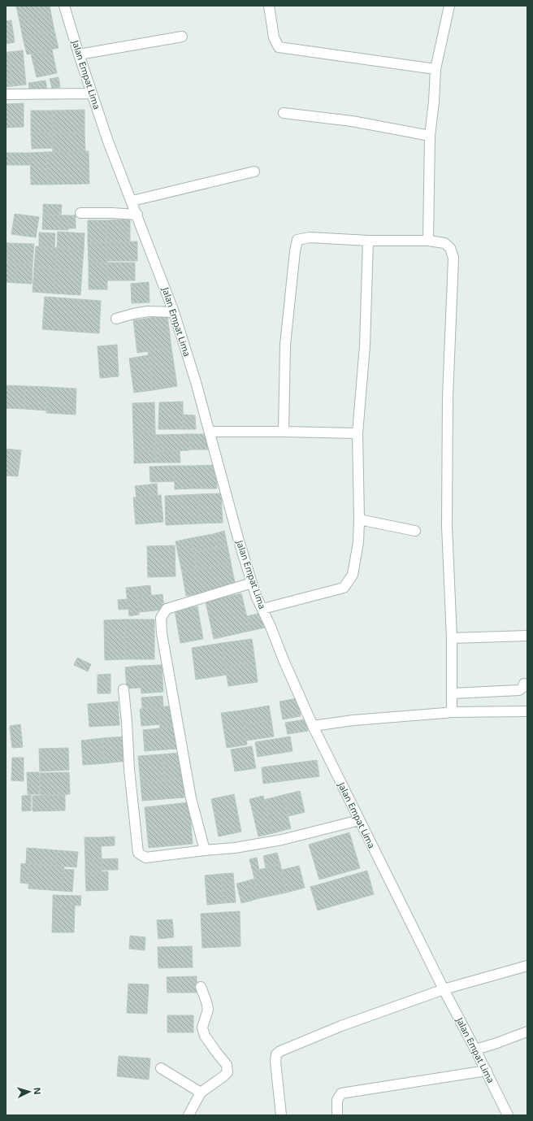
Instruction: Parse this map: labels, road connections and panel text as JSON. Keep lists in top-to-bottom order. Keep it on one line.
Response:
{"streets":{"street":["Jalan Empat Lima"]},"north":"right"}
